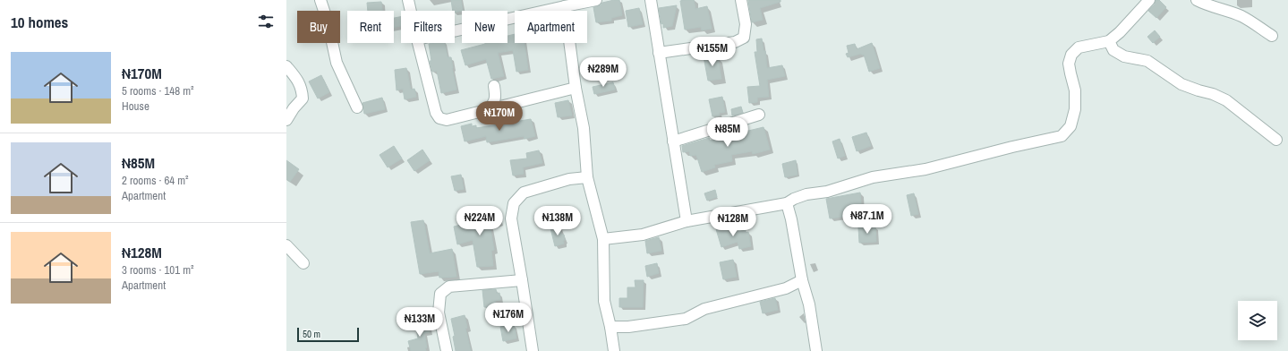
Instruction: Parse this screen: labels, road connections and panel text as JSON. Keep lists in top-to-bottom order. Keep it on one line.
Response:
{"scale_bar":"50 m","page":{"heading":"10 homes","chip":["Buy","Rent","Filters","New","Apartment"],"price":["₦155M","₦289M","₦170M","₦85M","₦87.1M","₦224M","₦138M","₦128M","₦176M","₦133M"],"list":[{"name":"₦170M","note":"5 rooms · 148 m² · House"},{"name":"₦85M","note":"2 rooms · 64 m² · Apartment"},{"name":"₦128M","note":"3 rooms · 101 m² · Apartment"}],"scale":"50 m"}}
